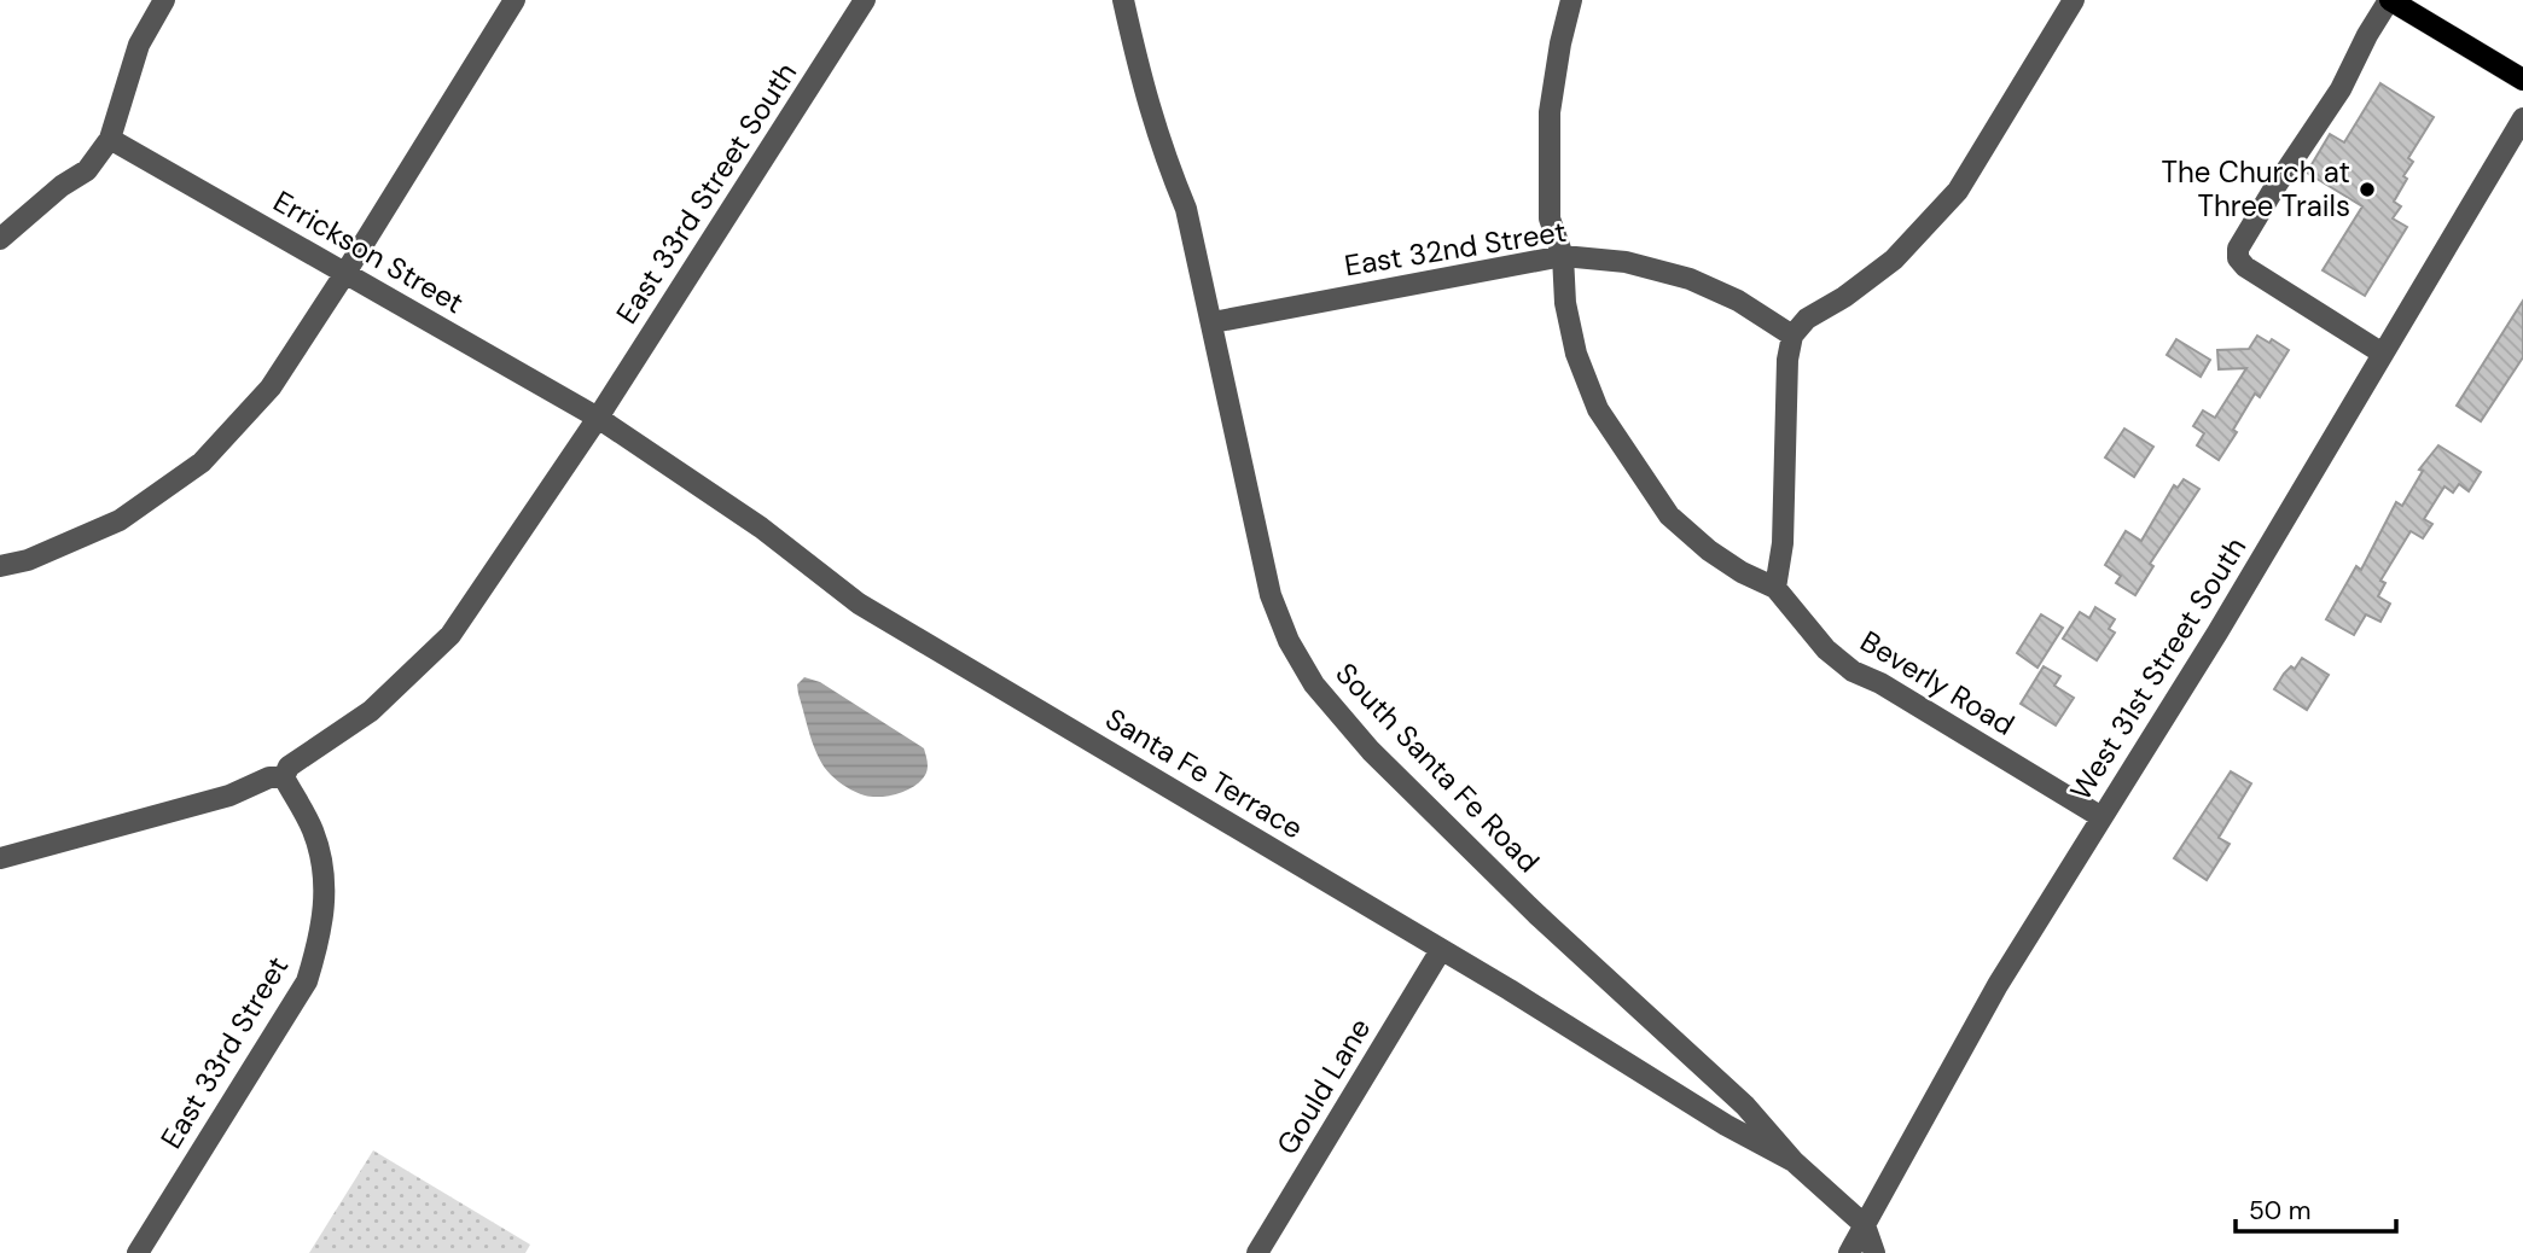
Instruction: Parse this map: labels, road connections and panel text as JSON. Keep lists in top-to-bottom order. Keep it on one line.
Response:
{"streets":{"street":["East 33rd Street South","East 32nd Street","Errickson Street","West 31st Street South","Beverly Road","South Santa Fe Road","Santa Fe Terrace","East 33rd Street","Gould Lane"]},"crossings":[["East 33rd Street South","Errickson Street"],["East 33rd Street South","Santa Fe Terrace"],["East 33rd Street South","East 33rd Street"],["East 32nd Street","Beverly Road"],["East 32nd Street","South Santa Fe Road"],["Errickson Street","Santa Fe Terrace"],["West 31st Street South","Beverly Road"],["West 31st Street South","South Santa Fe Road"],["South Santa Fe Road","Santa Fe Terrace"],["Santa Fe Terrace","Gould Lane"]],"places":["The Church at Three Trails"],"scale_bar":"50 m"}
